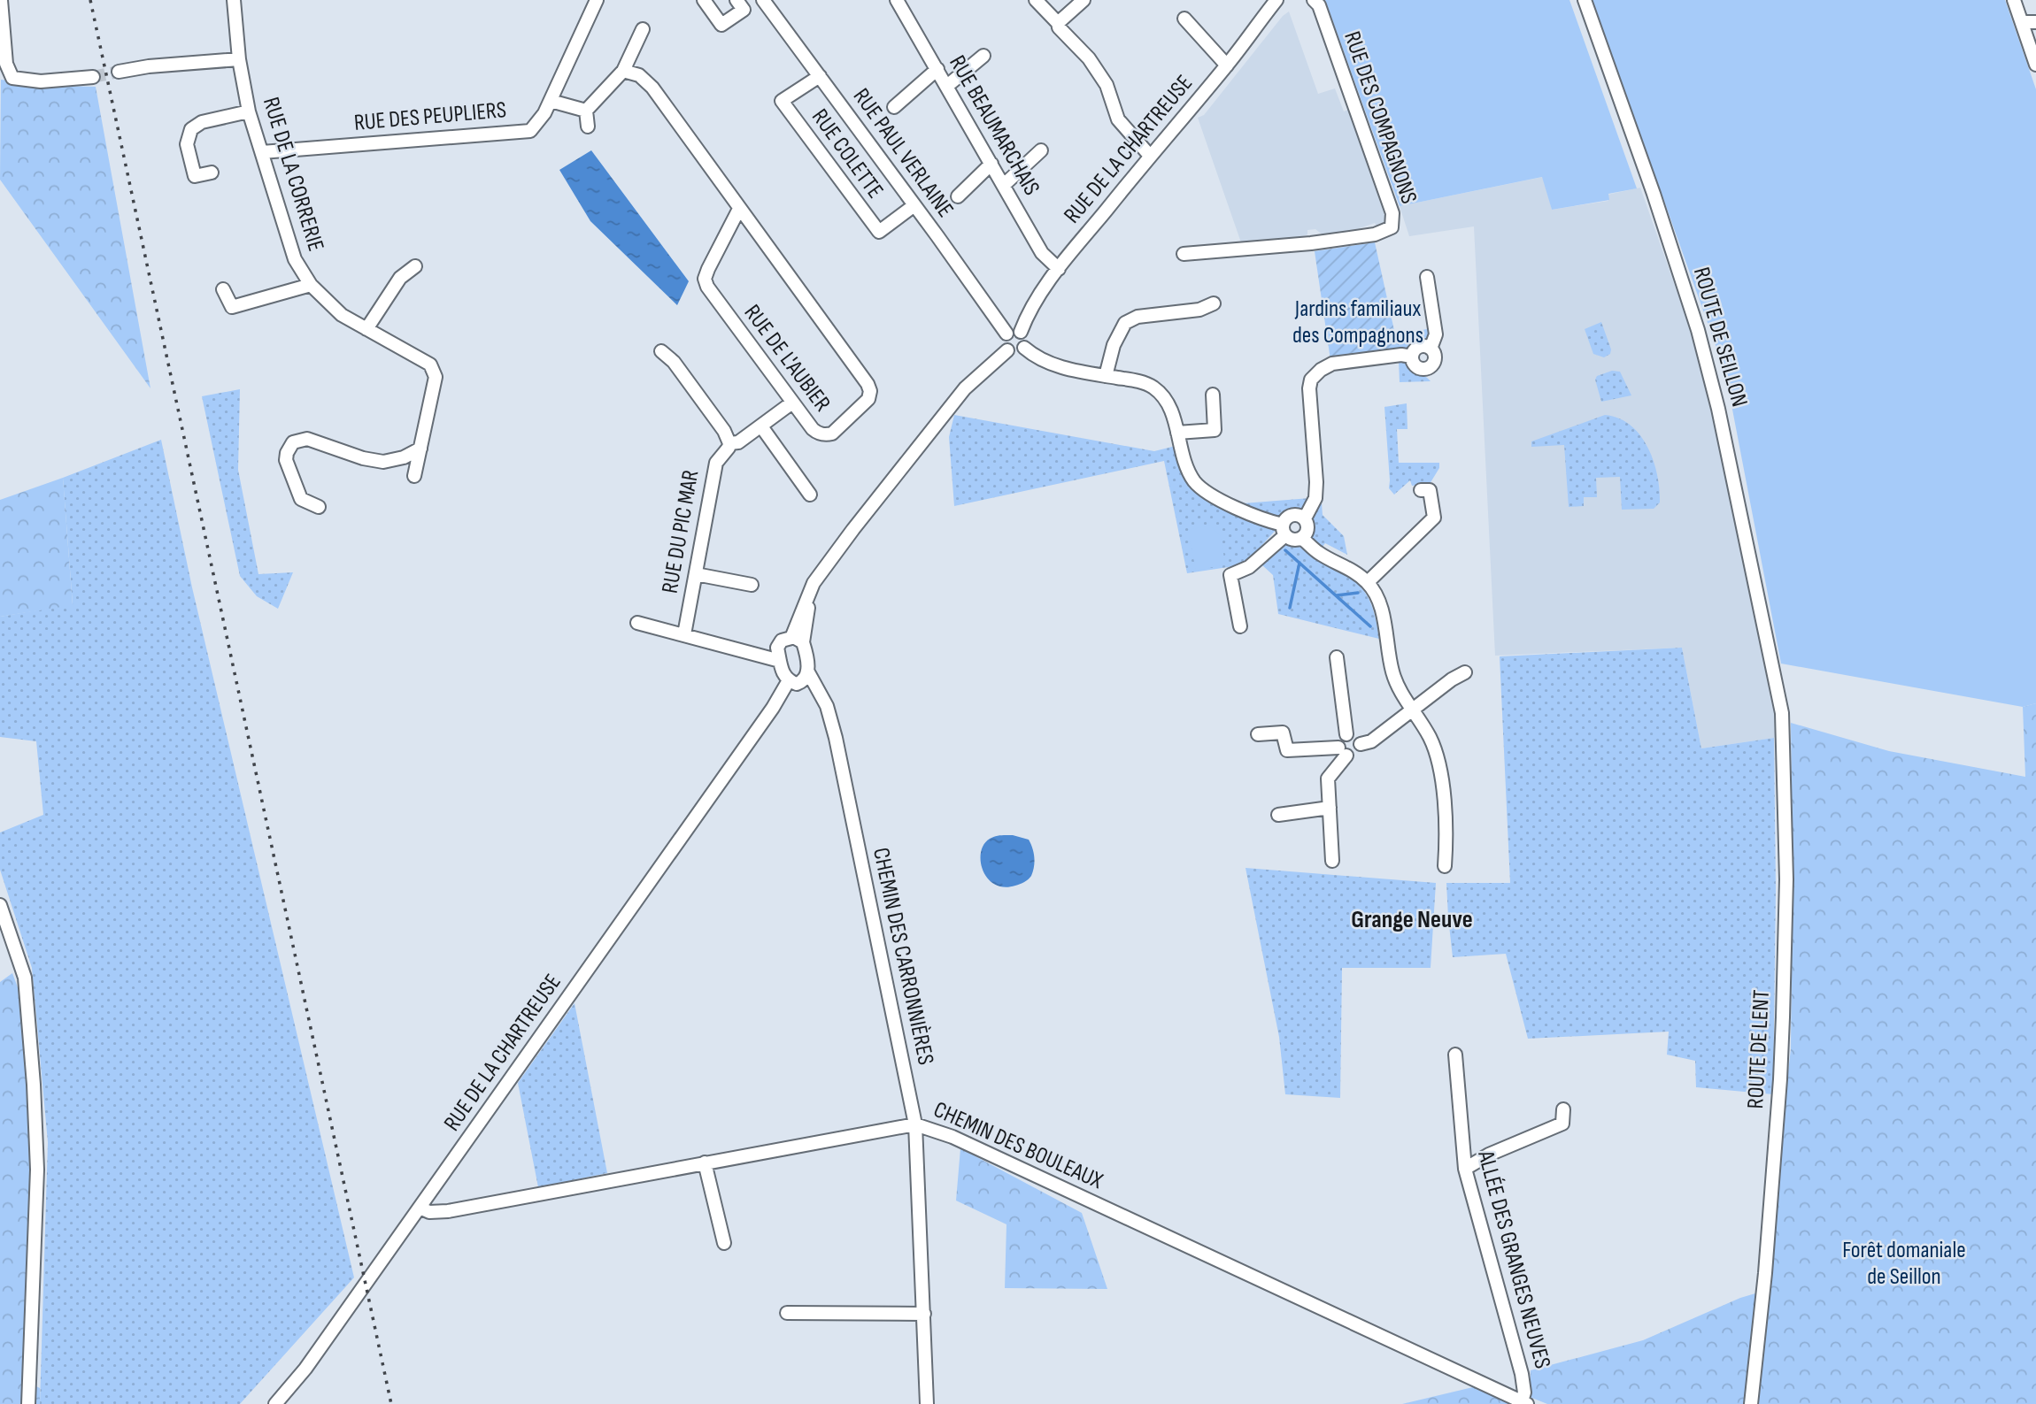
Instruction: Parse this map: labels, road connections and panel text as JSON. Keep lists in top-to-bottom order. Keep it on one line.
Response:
{"streets":{"street":["RUE DES PEUPLIERS","RUE DES COMPAGNONS","RUE BEAUMARCHAIS","RUE DE LA CHARTREUSE","RUE PAUL VERLAINE","RUE COLETTE","RUE DE LA CORRERIE","ROUTE DE SEILLON","RUE DE L'AUBIER","RUE DU PIC MAR","CHEMIN DES CARRONNIÈRES","ROUTE DE LENT","CHEMIN DES BOULEAUX","ALLÉE DES GRANGES NEUVES"]},"crossings":[["RUE DES PEUPLIERS","RUE DE LA CORRERIE"],["RUE BEAUMARCHAIS","RUE DE LA CHARTREUSE"],["RUE DE LA CHARTREUSE","RUE PAUL VERLAINE"],["RUE DE LA CHARTREUSE","CHEMIN DES CARRONNIÈRES"],["RUE DE LA CHARTREUSE","CHEMIN DES BOULEAUX"],["RUE PAUL VERLAINE","RUE COLETTE"],["ROUTE DE SEILLON","ROUTE DE LENT"],["CHEMIN DES CARRONNIÈRES","CHEMIN DES BOULEAUX"],["CHEMIN DES BOULEAUX","ALLÉE DES GRANGES NEUVES"]],"districts":["Grange Neuve"],"parks":["Jardins familiaux des Compagnons","Forêt domaniale de Seillon"]}
